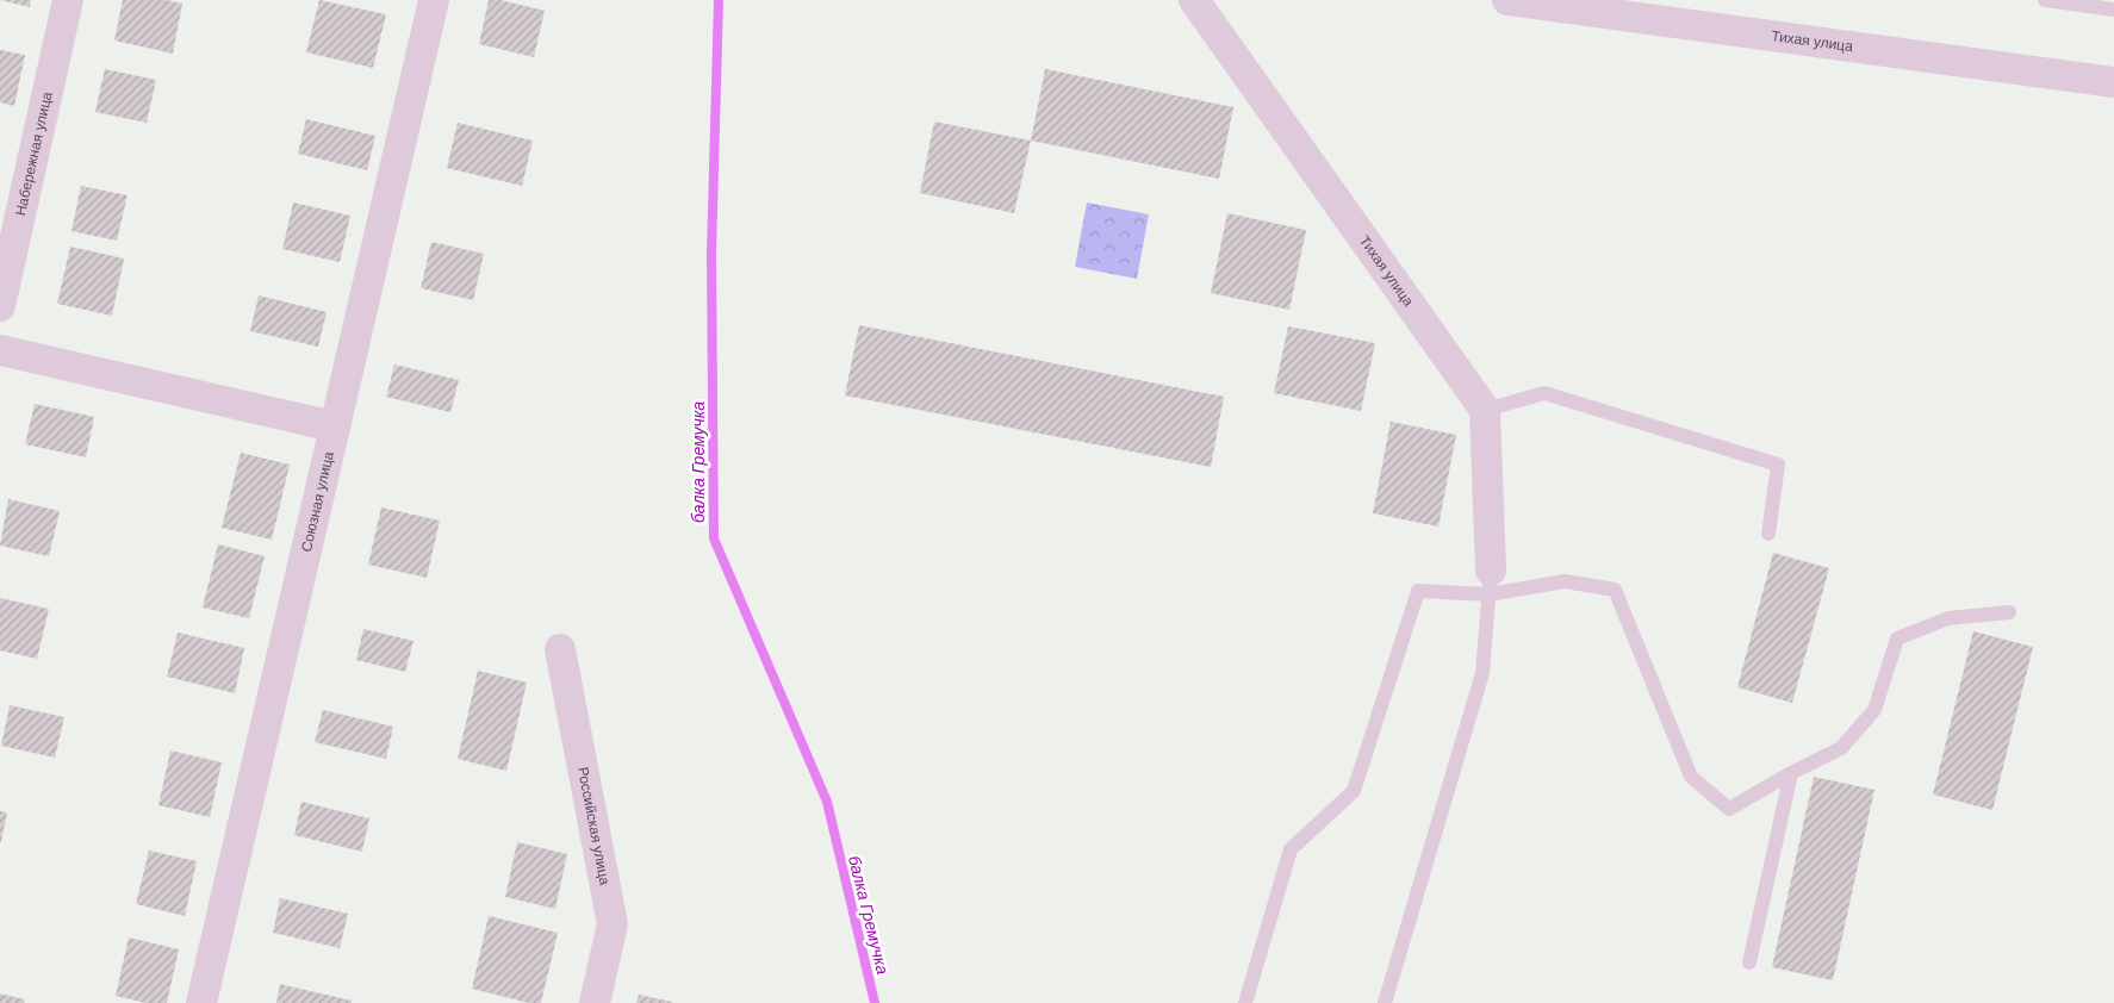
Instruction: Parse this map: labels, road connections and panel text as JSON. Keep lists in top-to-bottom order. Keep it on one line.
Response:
{"streets":{"street":["Тихая улица","Набережная улица","Союзная улица","Российская улица"]},"water":["балка Гремучка"]}
